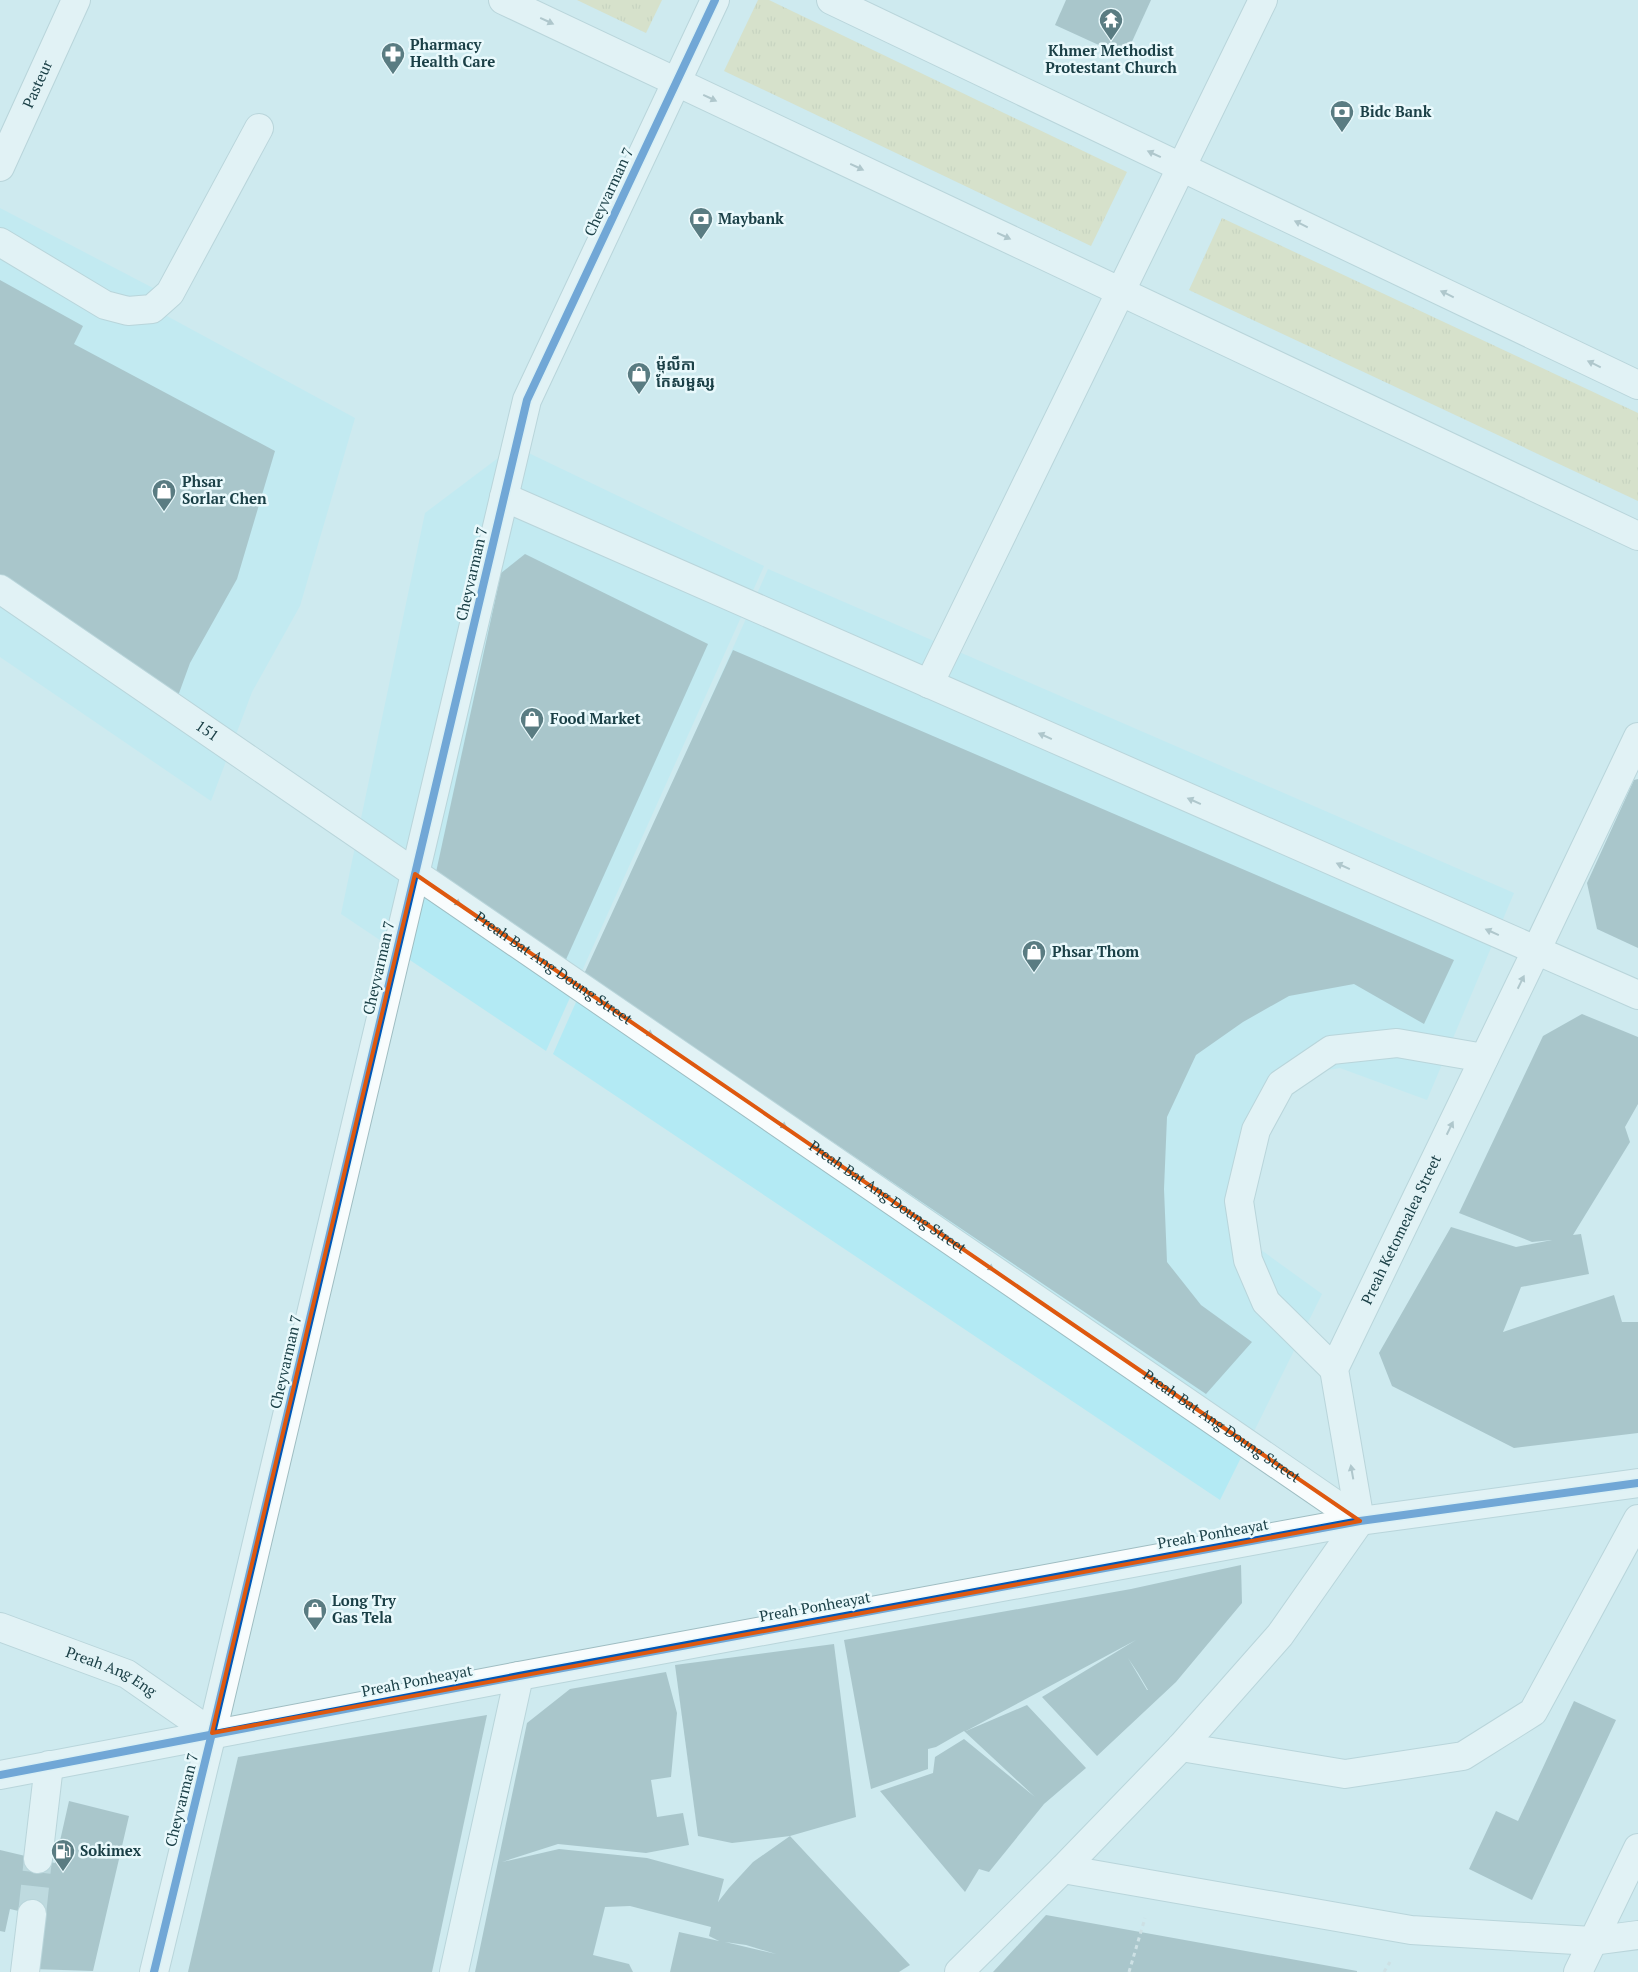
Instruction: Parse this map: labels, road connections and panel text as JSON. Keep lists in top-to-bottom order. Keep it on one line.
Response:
{"streets":{"street":["Pasteur","Cheyvarman 7","151","Preah Bat Ang Doung Street","Preah Ketomealea Street","Preah Ponheayat","Preah Ang Eng"]},"crossings":[["Cheyvarman 7","151"],["Cheyvarman 7","Preah Bat Ang Doung Street"],["Cheyvarman 7","Preah Ponheayat"],["Cheyvarman 7","Preah Ang Eng"],["151","Preah Bat Ang Doung Street"],["Preah Bat Ang Doung Street","Preah Ponheayat"],["Preah Ponheayat","Preah Ang Eng"]],"one_way":["Preah Bat Ang Doung Street","Preah Ketomealea Street"],"places":{"temple":["Khmer Methodist Protestant Church"],"pharmacy":["Pharmacy Health Care"],"bank":["Bidc Bank","Maybank"],"shop":["ម៉ូលីកា កែសម្ផស្ស","Phsar Sorlar Chen","Food Market","Phsar Thom","Long Try Gas Tela"],"fuel station":["Sokimex"]}}
